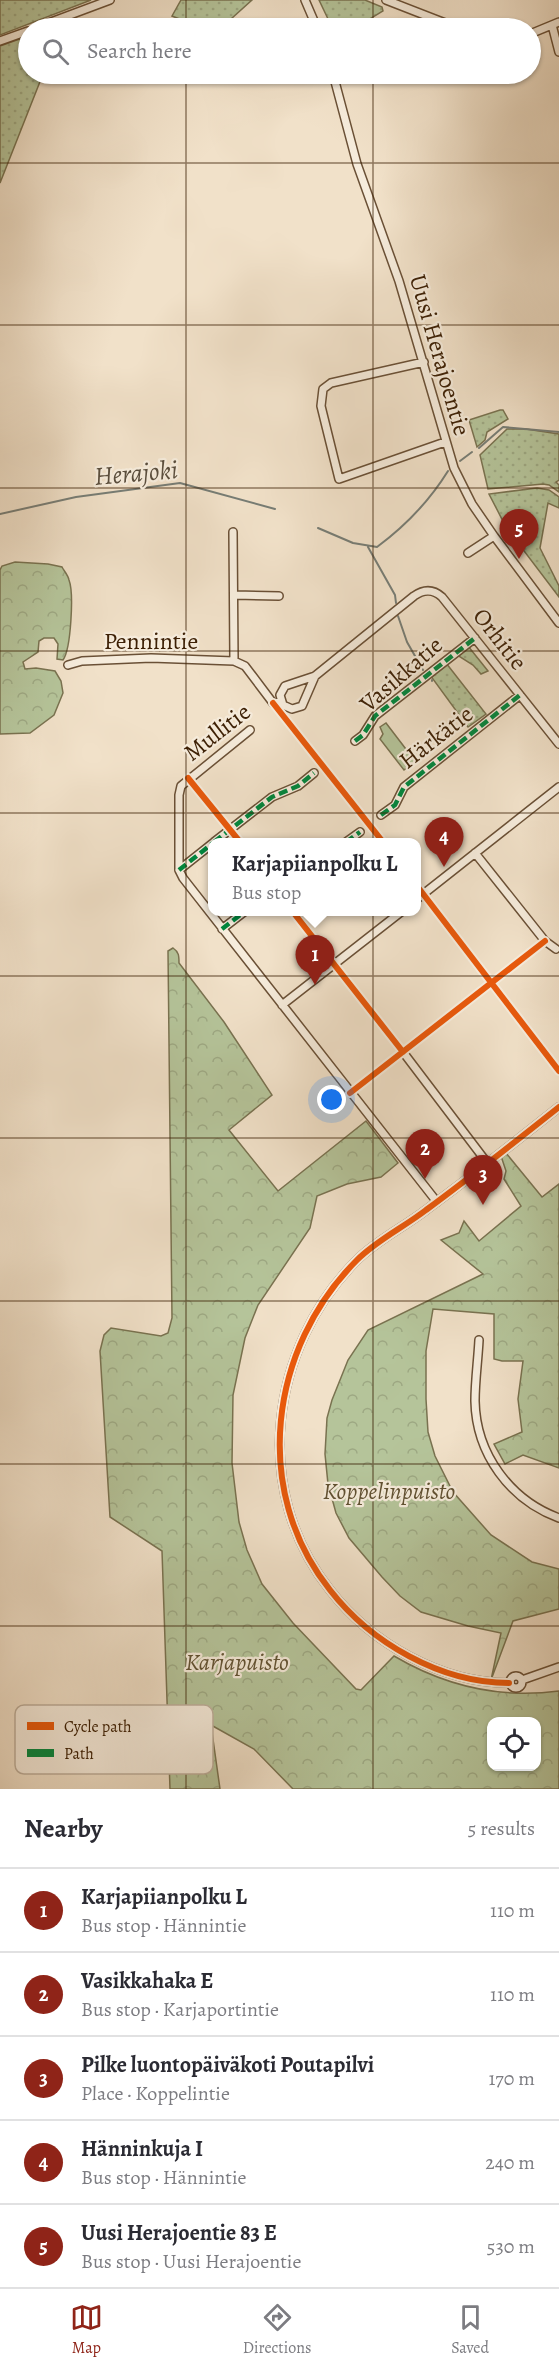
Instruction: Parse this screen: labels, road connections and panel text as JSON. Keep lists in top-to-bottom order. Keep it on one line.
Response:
{"streets":{"street":["Uusi Herajoentie","Orhitie","Pennintie","Vasikkatie","Mullitie","Härkätie"]},"crossings":[["Orhitie","Vasikkatie"],["Orhitie","Härkätie"]],"water":["Herajoki"],"parks":["Koppelinpuisto","Karjapuisto"],"legend":["Cycle path","Path"],"page":{"search":"Search here","pins":["5","4","1","2","3"],"popup":["Karjapiianpolku L","Bus stop"],"heading":["Nearby","5 results"],"list":[{"mark":"1","name":"Karjapiianpolku L","note":"Bus stop · Hännintie","value":"110 m"},{"mark":"2","name":"Vasikkahaka E","note":"Bus stop · Karjaportintie","value":"110 m"},{"mark":"3","name":"Pilke luontopäiväkoti Poutapilvi","note":"Place · Koppelintie","value":"170 m"},{"mark":"4","name":"Hänninkuja I","note":"Bus stop · Hännintie","value":"240 m"},{"mark":"5","name":"Uusi Herajoentie 83 E","note":"Bus stop · Uusi Herajoentie","value":"530 m"}],"nav":["Map","Directions","Saved"]}}
